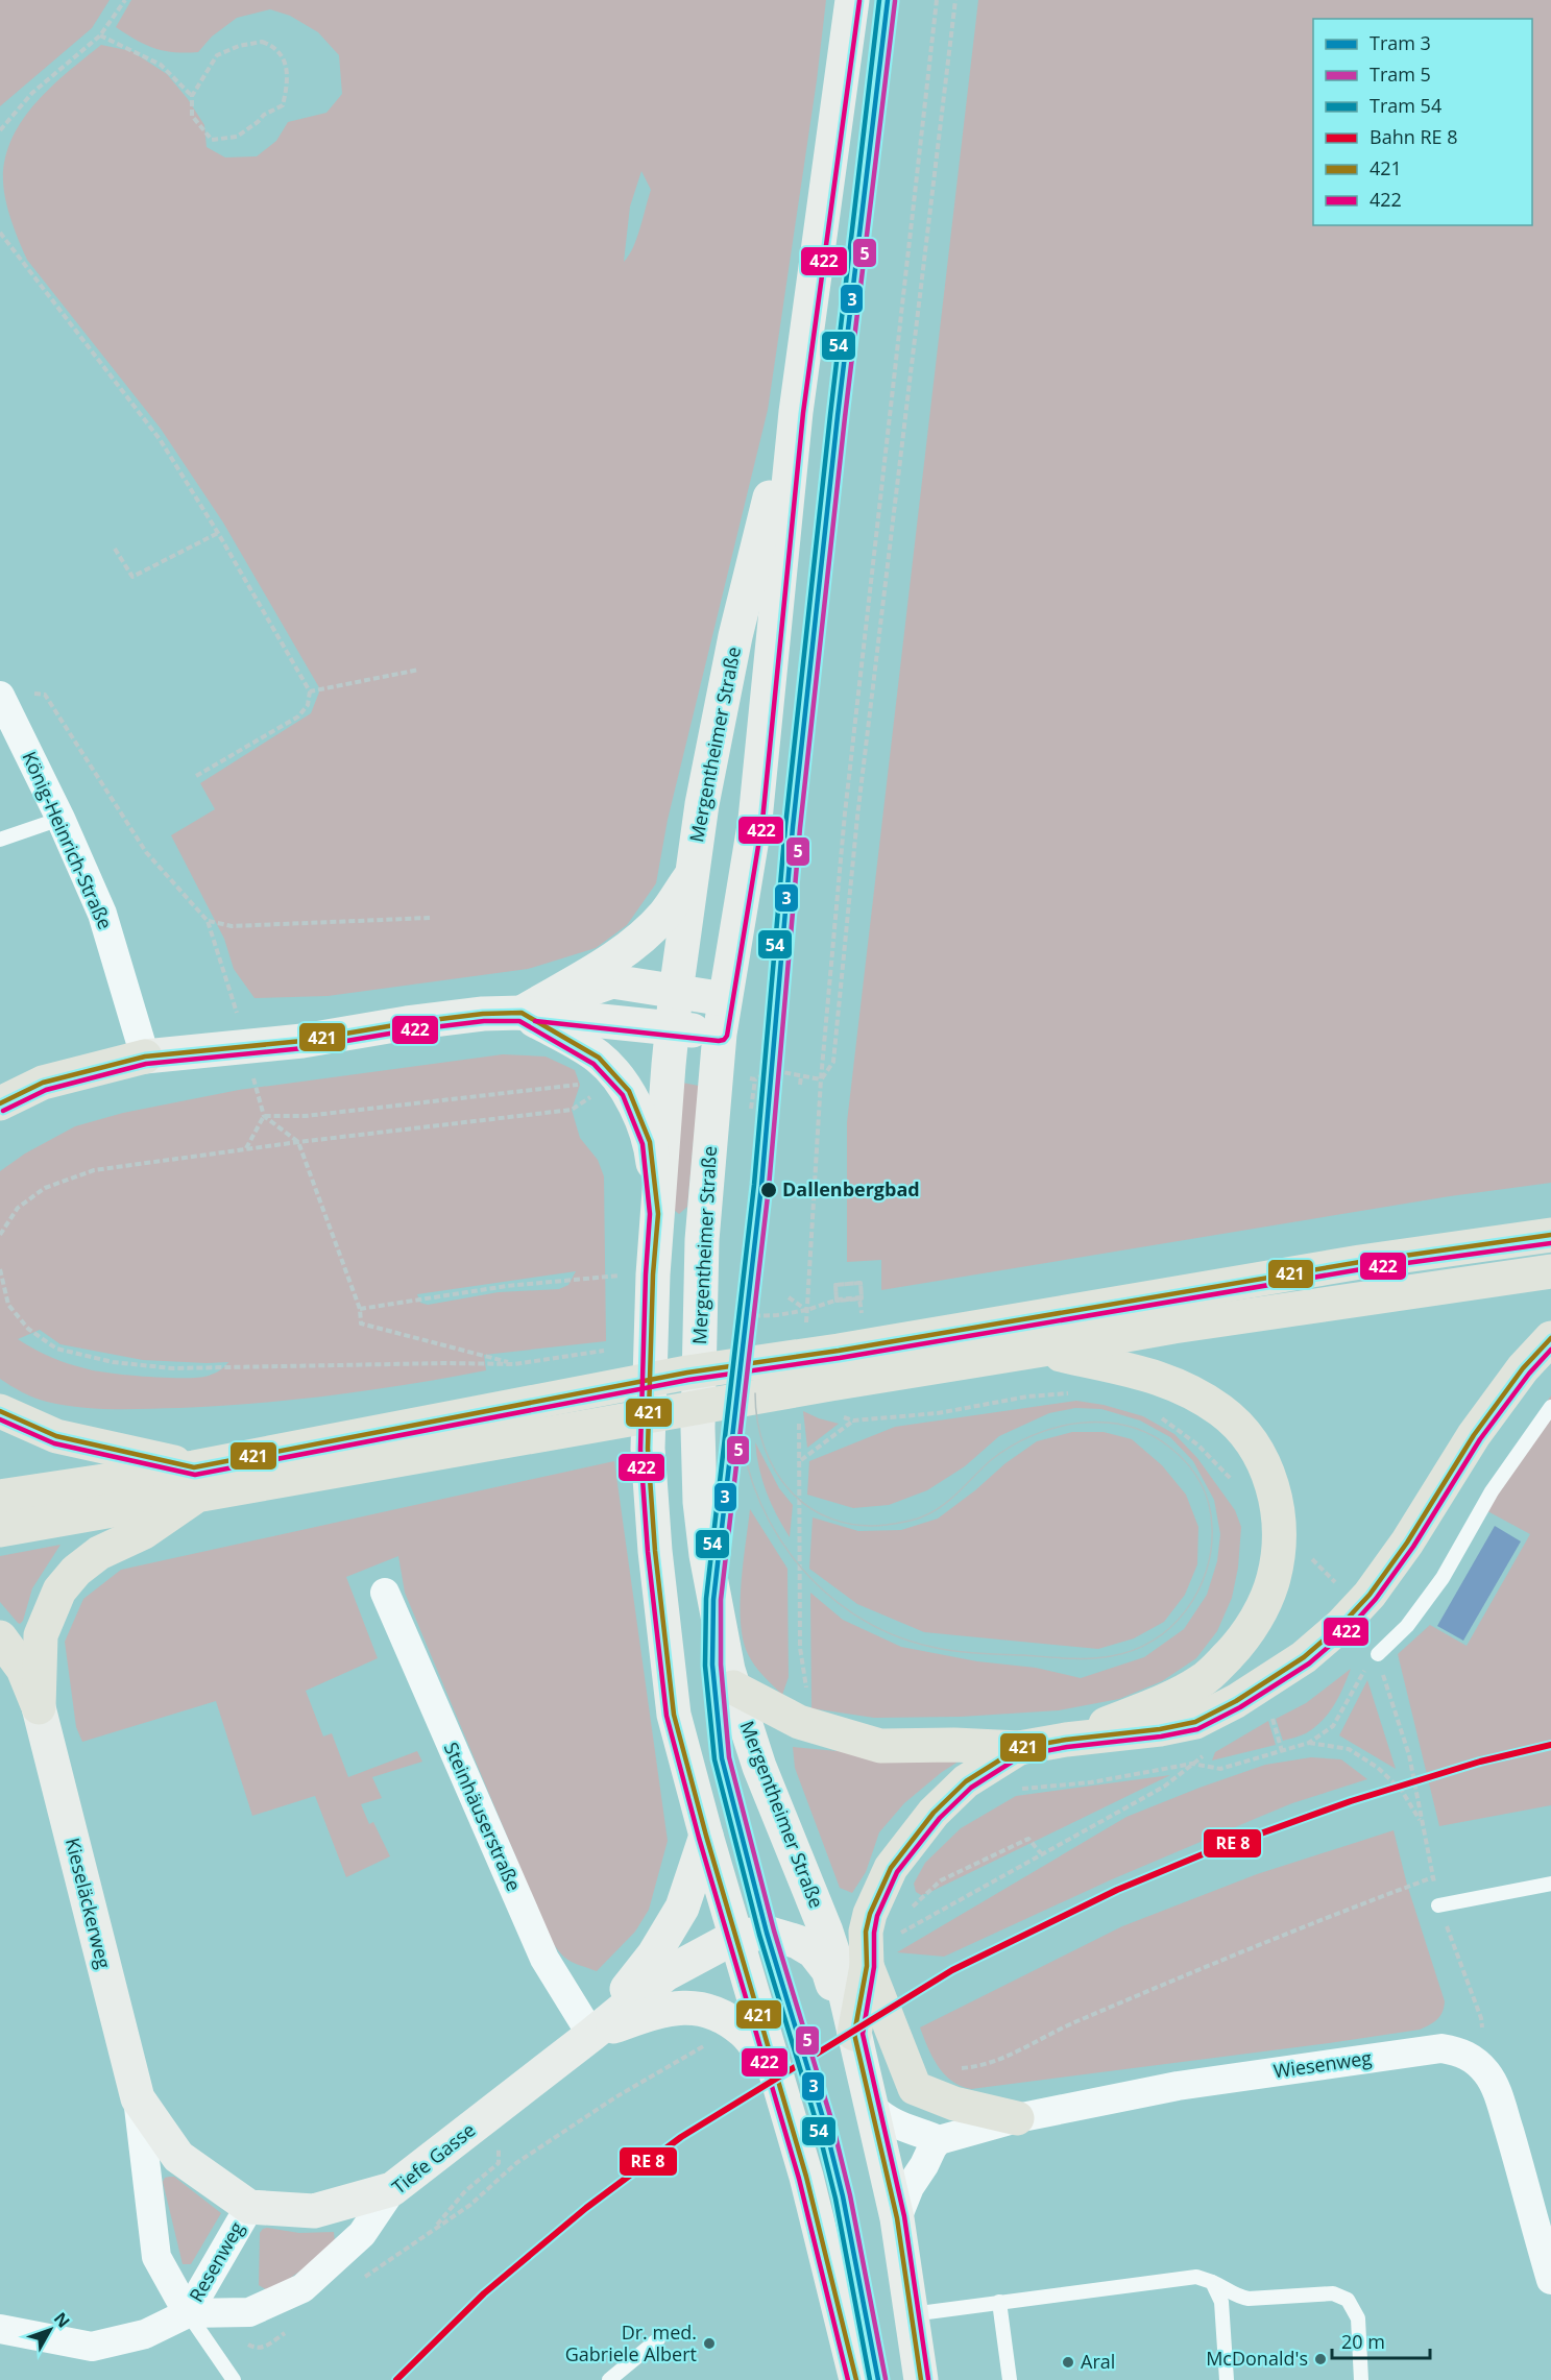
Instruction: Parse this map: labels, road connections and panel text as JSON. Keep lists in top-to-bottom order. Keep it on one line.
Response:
{"streets":{"main road":["Mergentheimer Straße","Kieseläckerweg","Tiefe Gasse"],"street":["König-Heinrich-Straße","Steinhäuserstraße","Wiesenweg","Resenweg"]},"crossings":[["Mergentheimer Straße","Tiefe Gasse"],["Steinhäuserstraße","Tiefe Gasse"],["Kieseläckerweg","Tiefe Gasse"],["Kieseläckerweg","Resenweg"],["Tiefe Gasse","Resenweg"]],"places":["Dallenbergbad","Dr. med. Gabriele Albert","McDonald's","Aral"],"lines":["tram line 3","tram line 54","tram line 5","transit line 422","transit line 421"],"legend":["Tram 3","Tram 5","Tram 54","Bahn RE 8","421","422"],"scale_bar":"20 m","north":"top right"}
